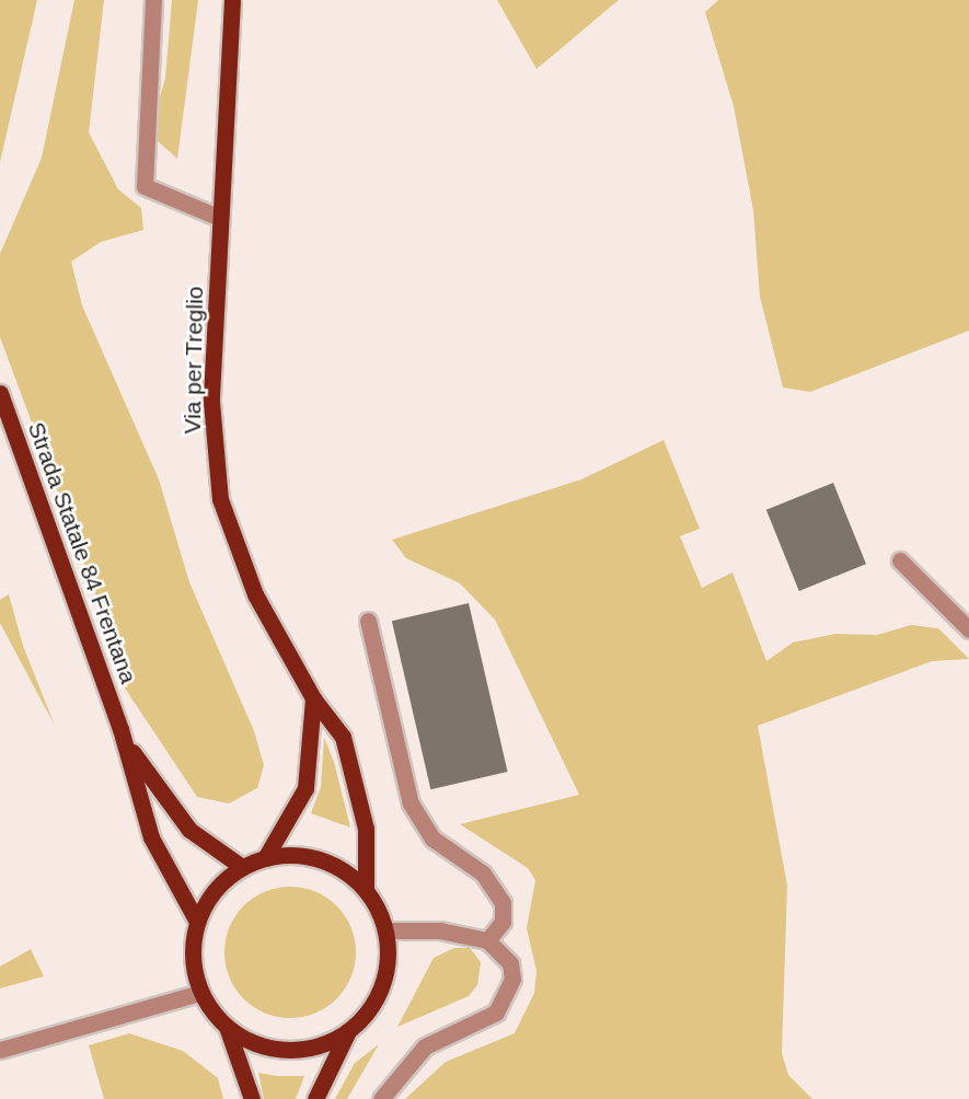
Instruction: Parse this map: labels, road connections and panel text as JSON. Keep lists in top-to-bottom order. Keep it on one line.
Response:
{"streets":{"main road":["Via per Treglio","Strada Statale 84 Frentana"]},"crossings":[["Via per Treglio","Strada Statale 84 Frentana"]]}
